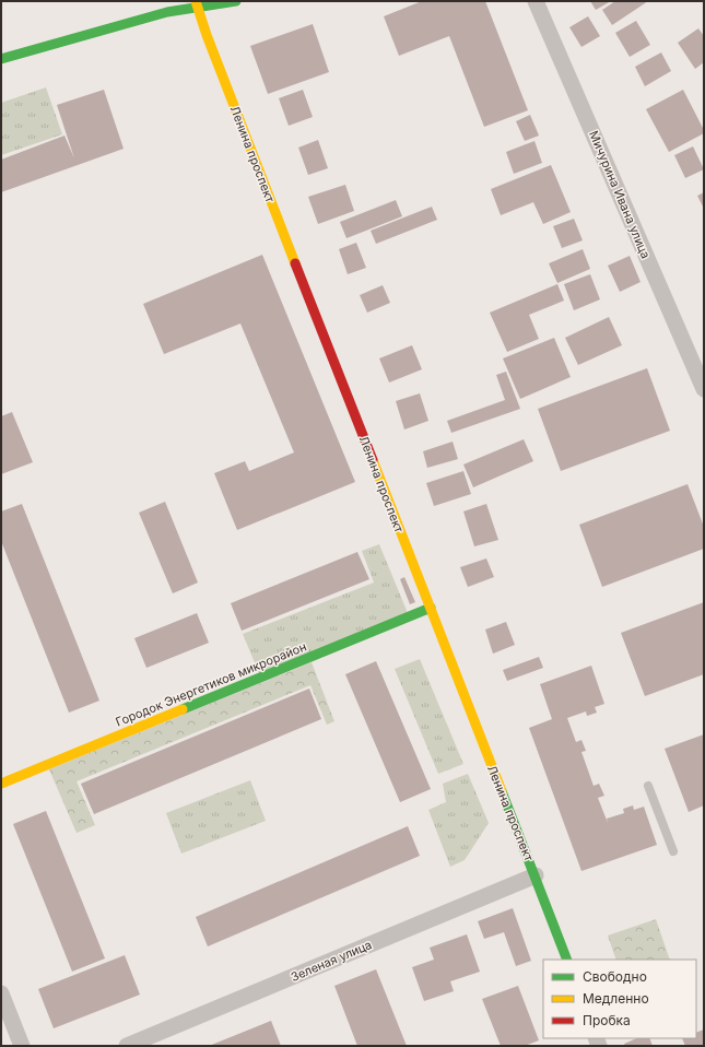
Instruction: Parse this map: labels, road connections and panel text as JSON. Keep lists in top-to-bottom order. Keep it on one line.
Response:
{"streets":{"street":["Ленина проспект","Мичурина Ивана улица","Городок Энергетиков микрорайон","Зеленая улица"]},"crossings":[["Ленина проспект","Городок Энергетиков микрорайон"],["Ленина проспект","Зеленая улица"]],"legend":["Свободно","Медленно","Пробка"]}
